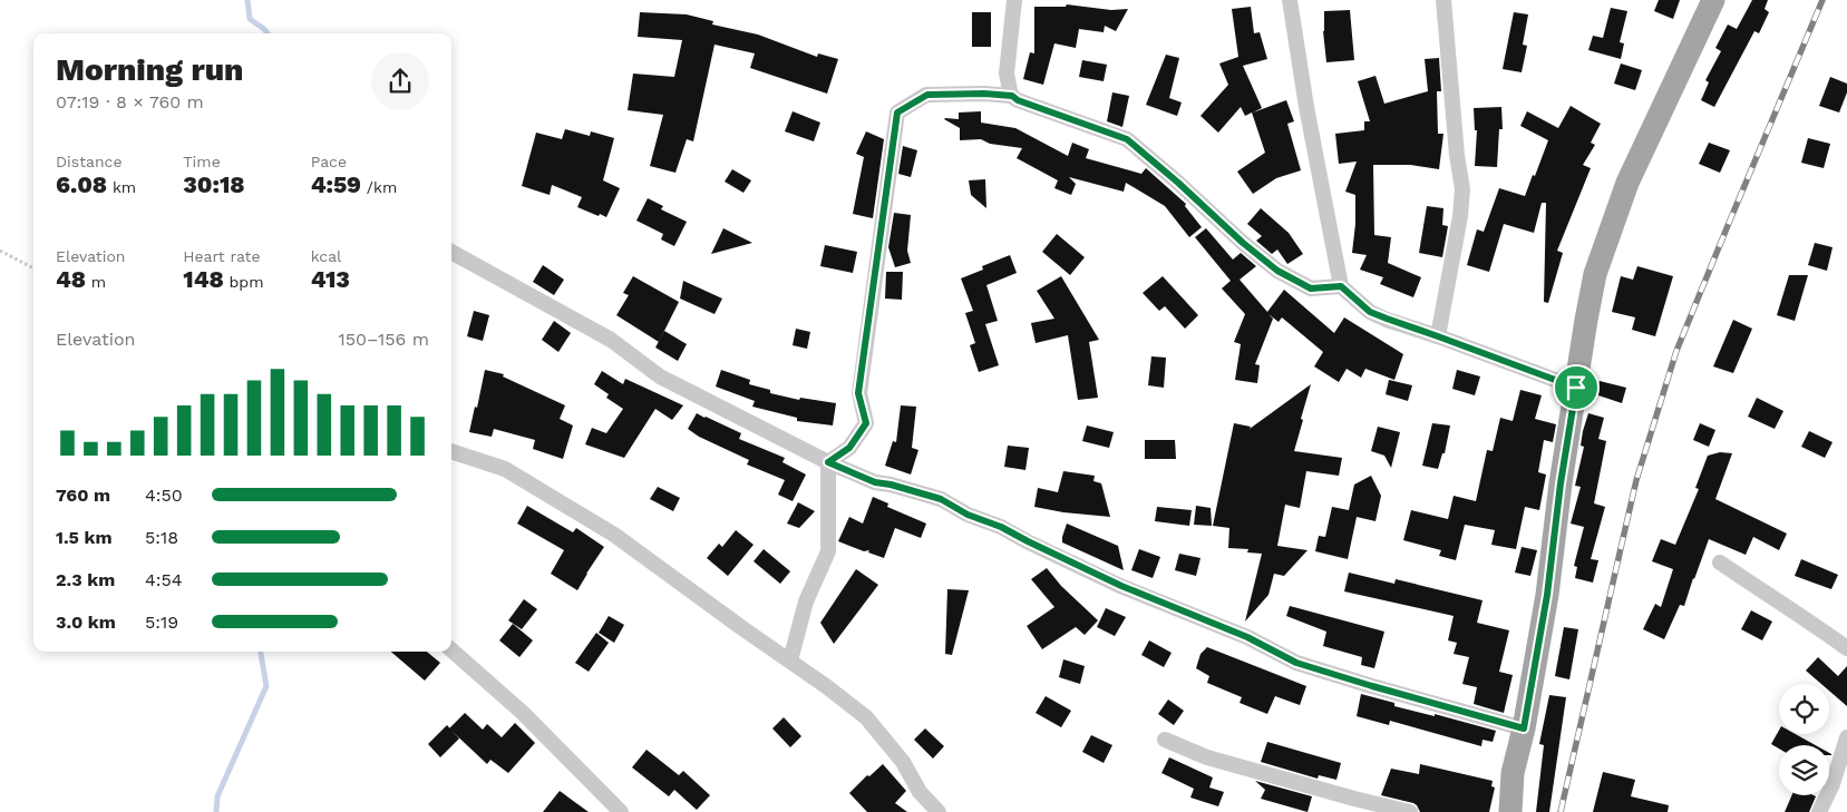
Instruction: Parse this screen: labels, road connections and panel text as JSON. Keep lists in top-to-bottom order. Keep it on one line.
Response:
{"page":{"heading":["Morning run","07:19 · 8 × 760 m"],"stats":[["Distance","6.08 km"],["Time","30:18"],["Pace","4:59 /km"],["Elevation","48 m"],["Heart rate","148 bpm"],["kcal","413"]],"chart":["Elevation","150–156 m"],"list":[{"name":"760 m","note":"4:50"},{"name":"1.5 km","note":"5:18"},{"name":"2.3 km","note":"4:54"},{"name":"3.0 km","note":"5:19"}]}}
